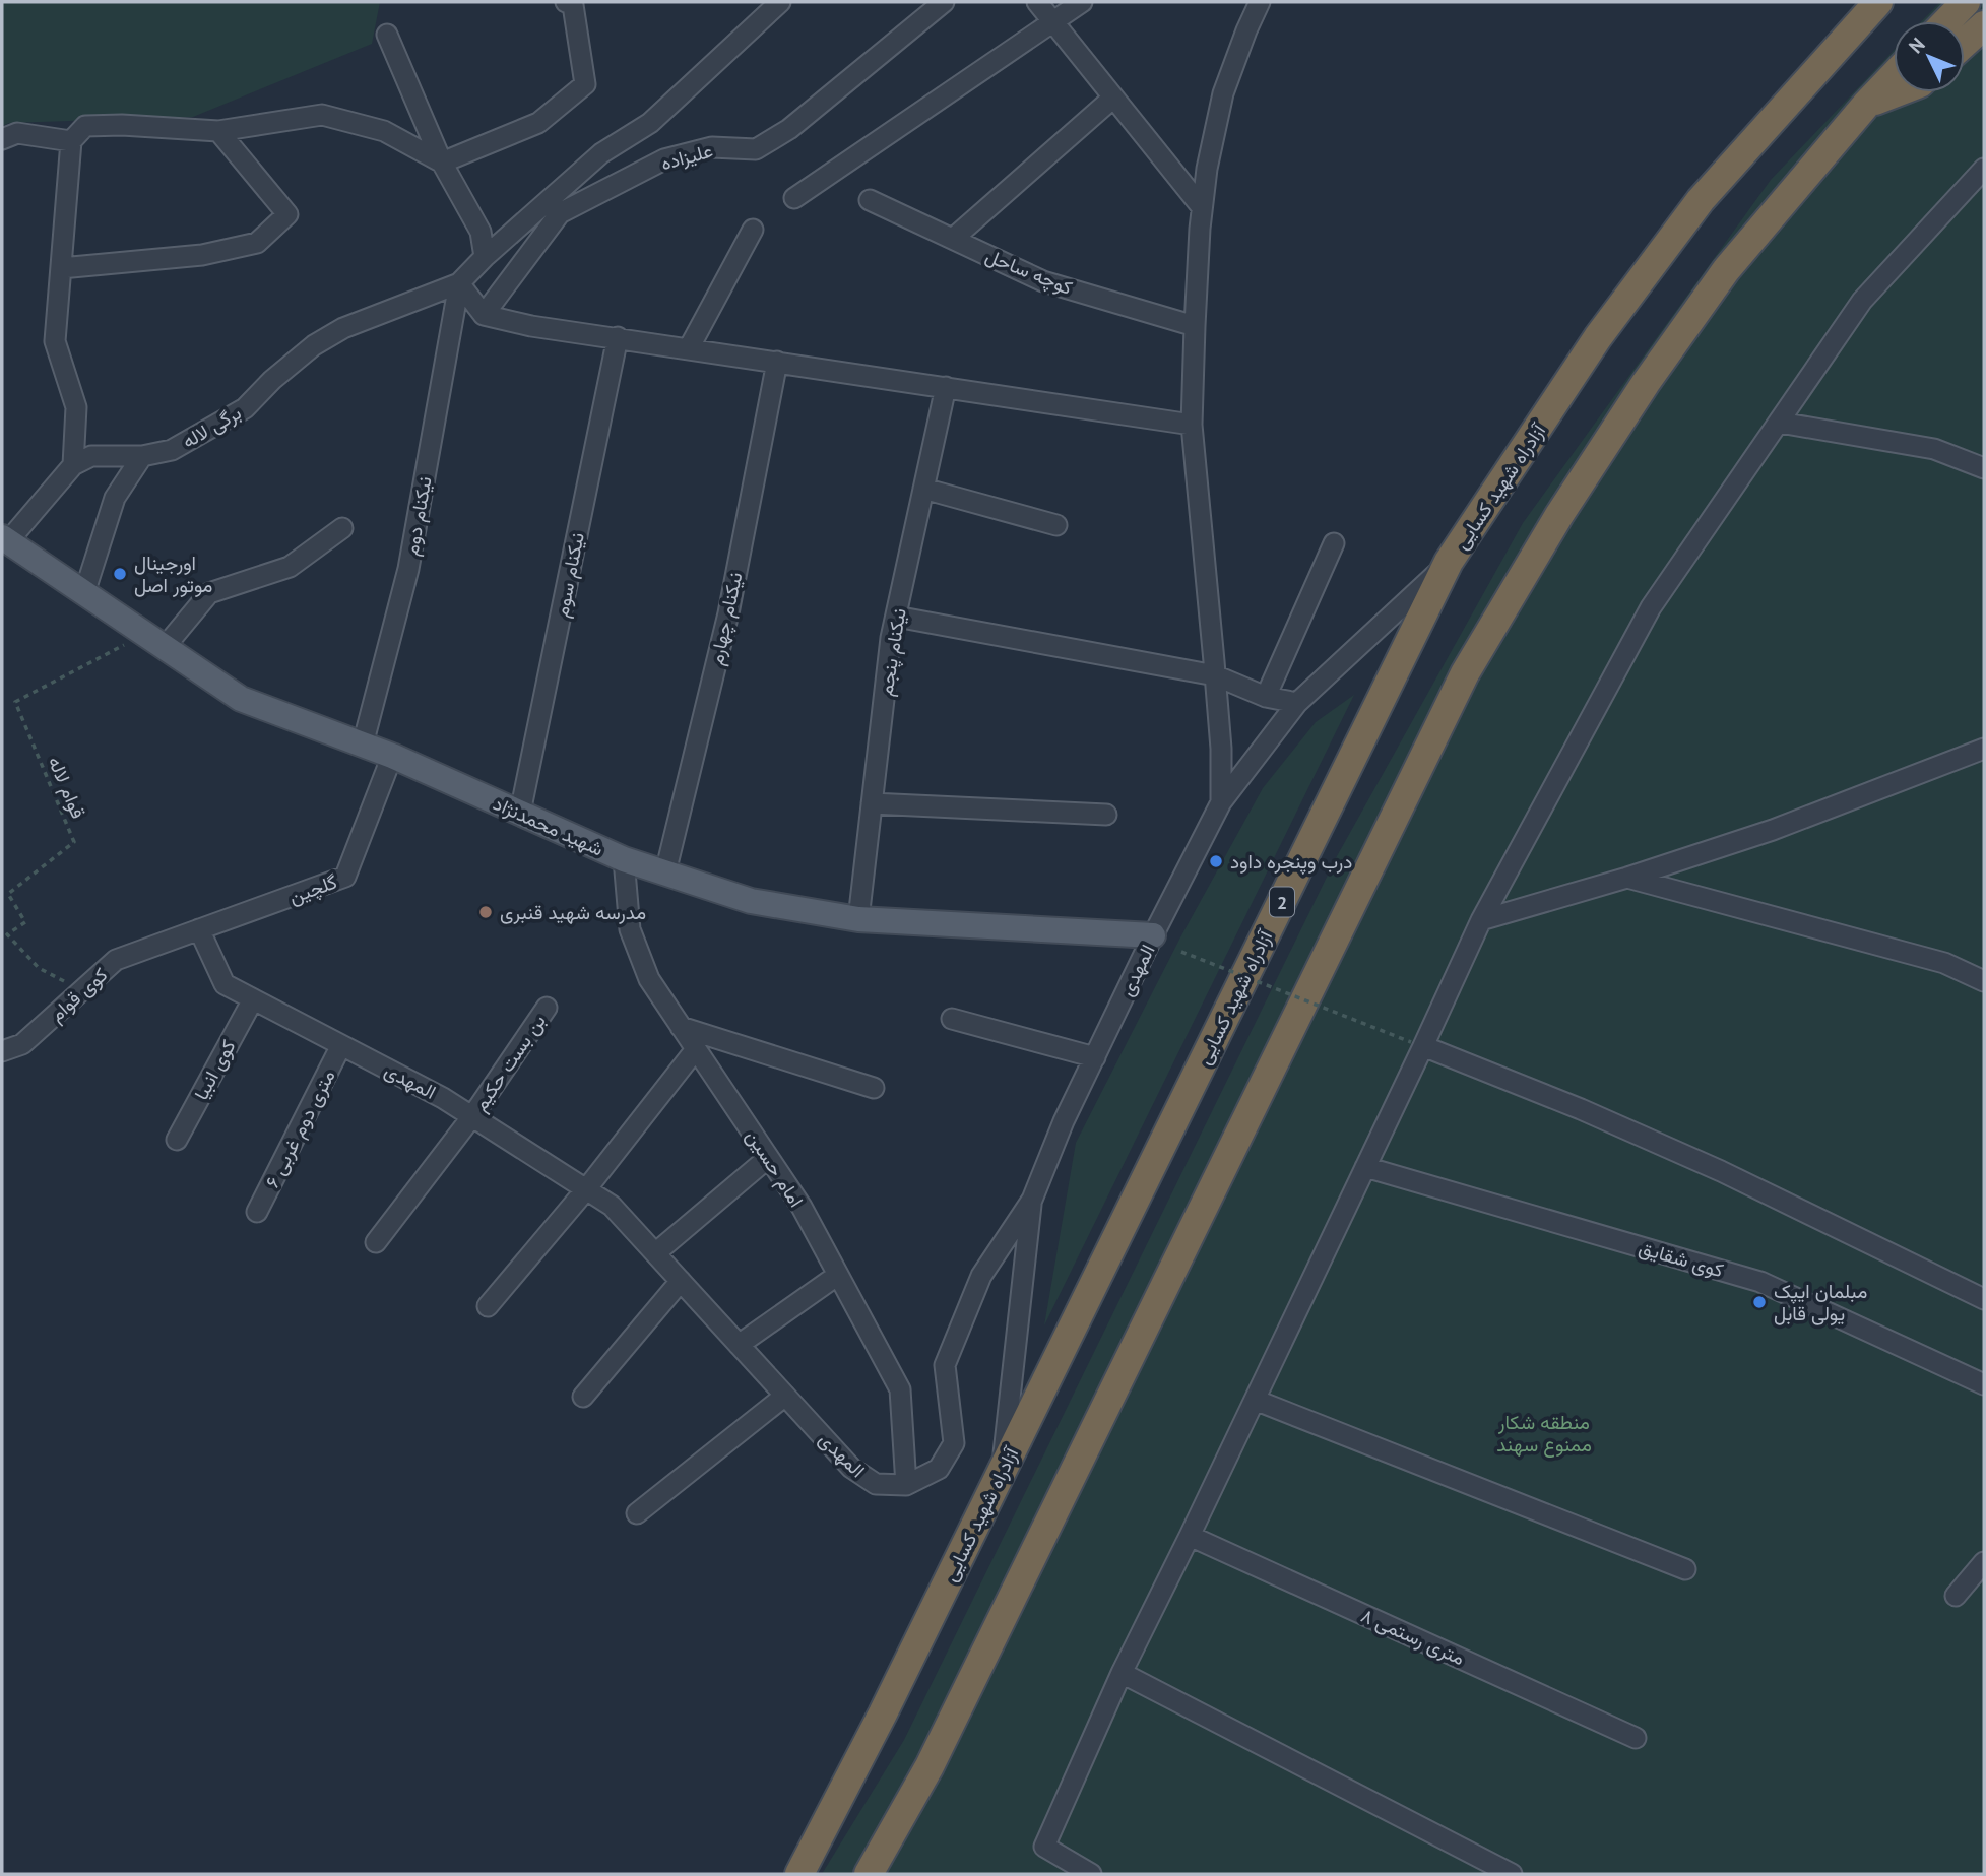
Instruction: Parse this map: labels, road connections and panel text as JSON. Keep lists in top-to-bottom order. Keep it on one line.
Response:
{"streets":{"highway":["آزادراه شهید کسایی","2"],"main road":["شهید محمدنژاد"],"street":["علیزاده","کوچه ساحل","برگی لاله","نیکنام دوم","نیکنام سوم","نیکنام چهارم","نیکنام پنجم","گلچین","المهدی","کوی قوام","بن بست حکیم","کوی انبیا","۶ متری دوم غربی","امام حسین","کوی شقایق","۸ متری رستمی"],"path":["قوام لاله"]},"crossings":[["برگی لاله","نیکنام دوم"],["آزادراه شهید کسایی","المهدی"],["نیکنام دوم","شهید محمدنژاد"],["نیکنام سوم","شهید محمدنژاد"],["نیکنام چهارم","شهید محمدنژاد"],["نیکنام پنجم","شهید محمدنژاد"],["قوام لاله","شهید محمدنژاد"],["شهید محمدنژاد","گلچین"],["شهید محمدنژاد","المهدی"],["شهید محمدنژاد","امام حسین"],["گلچین","المهدی"],["گلچین","کوی قوام"],["المهدی","کوی قوام"],["المهدی","بن بست حکیم"],["المهدی","کوی انبیا"],["المهدی","۶ متری دوم غربی"],["المهدی","امام حسین"]],"parks":["منطقه شکار ممنوع سهند"],"places":["اورجینال موتور اصل","درب وپنجره داود","مدرسه شهید قنبری","مبلمان ایپک یولی قابل"],"north":"top left"}
